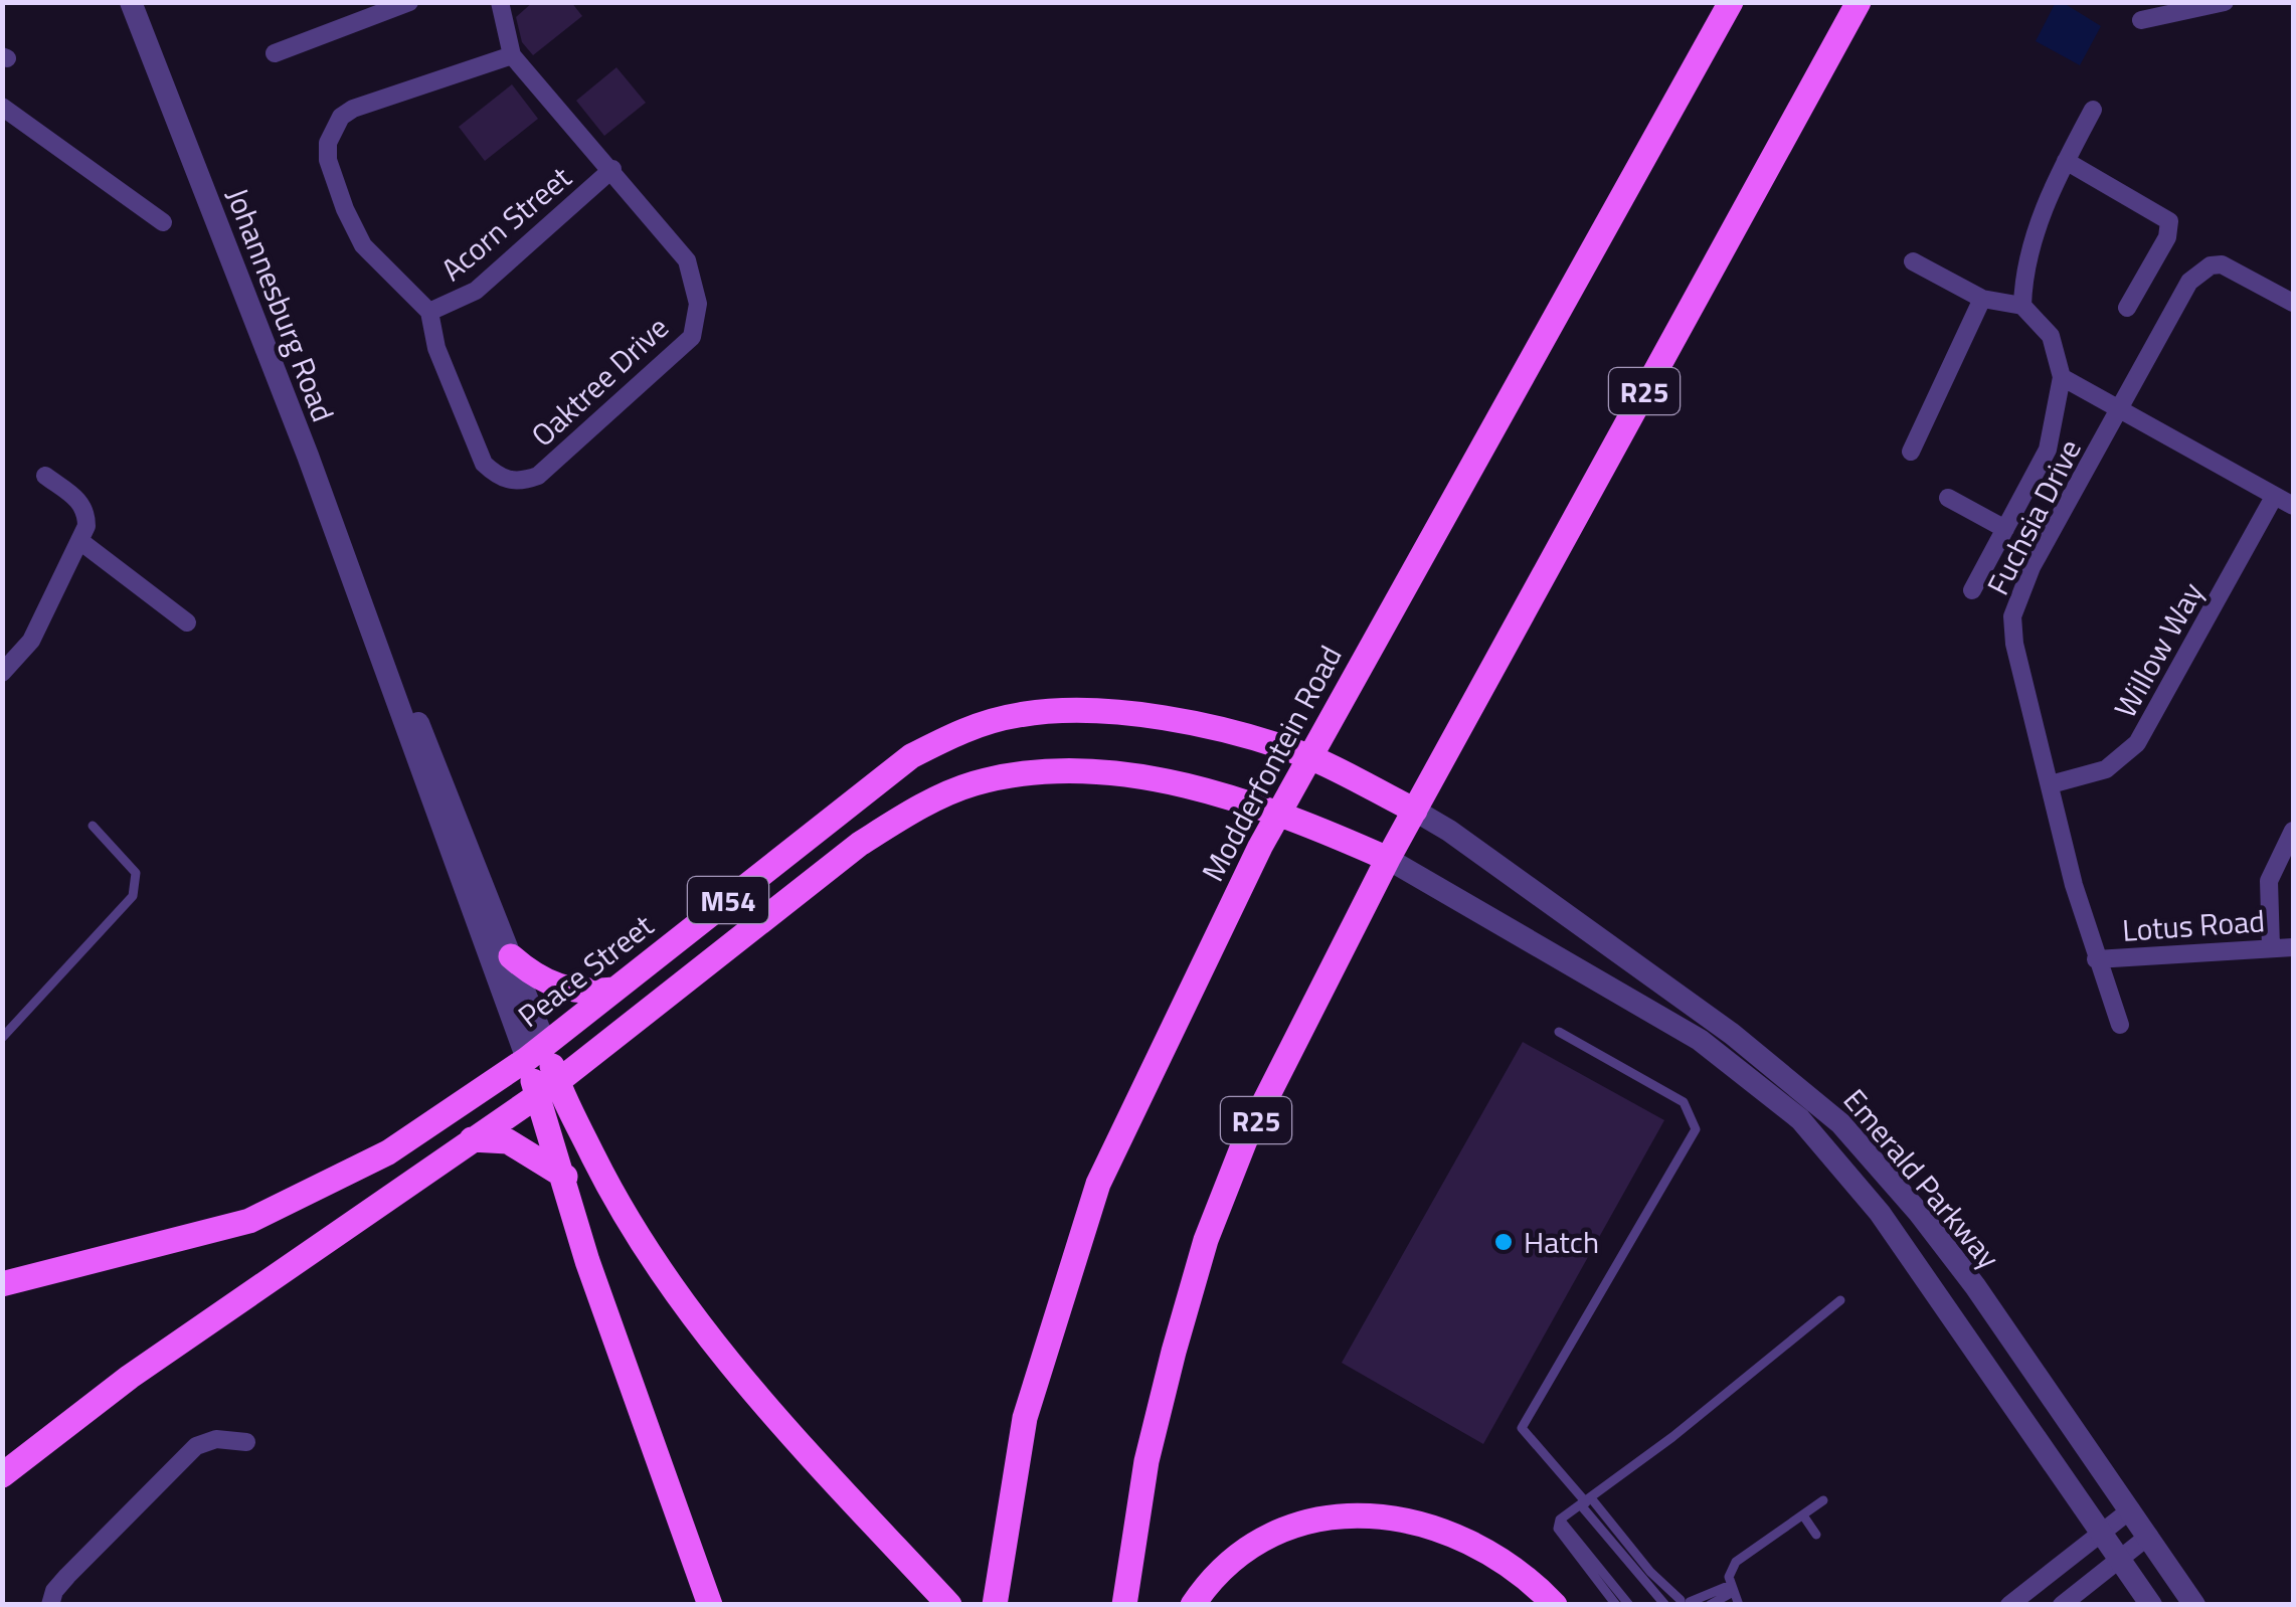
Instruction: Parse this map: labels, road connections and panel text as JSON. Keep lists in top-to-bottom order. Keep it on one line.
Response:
{"streets":{"main road":["R25","Modderfontein Road","M54","Peace Street"],"street":["Acorn Street","Johannesburg Road","Oaktree Drive","Fuchsia Drive","Willow Way","Lotus Road","Emerald Parkway"]},"crossings":[["Acorn Street","Oaktree Drive"],["Johannesburg Road","Peace Street"],["R25","M54"],["R25","Peace Street"],["R25","Emerald Parkway"],["Fuchsia Drive","Willow Way"],["Fuchsia Drive","Lotus Road"],["Modderfontein Road","M54"],["Modderfontein Road","Peace Street"],["M54","Emerald Parkway"],["Peace Street","Emerald Parkway"]],"places":["Hatch"]}
